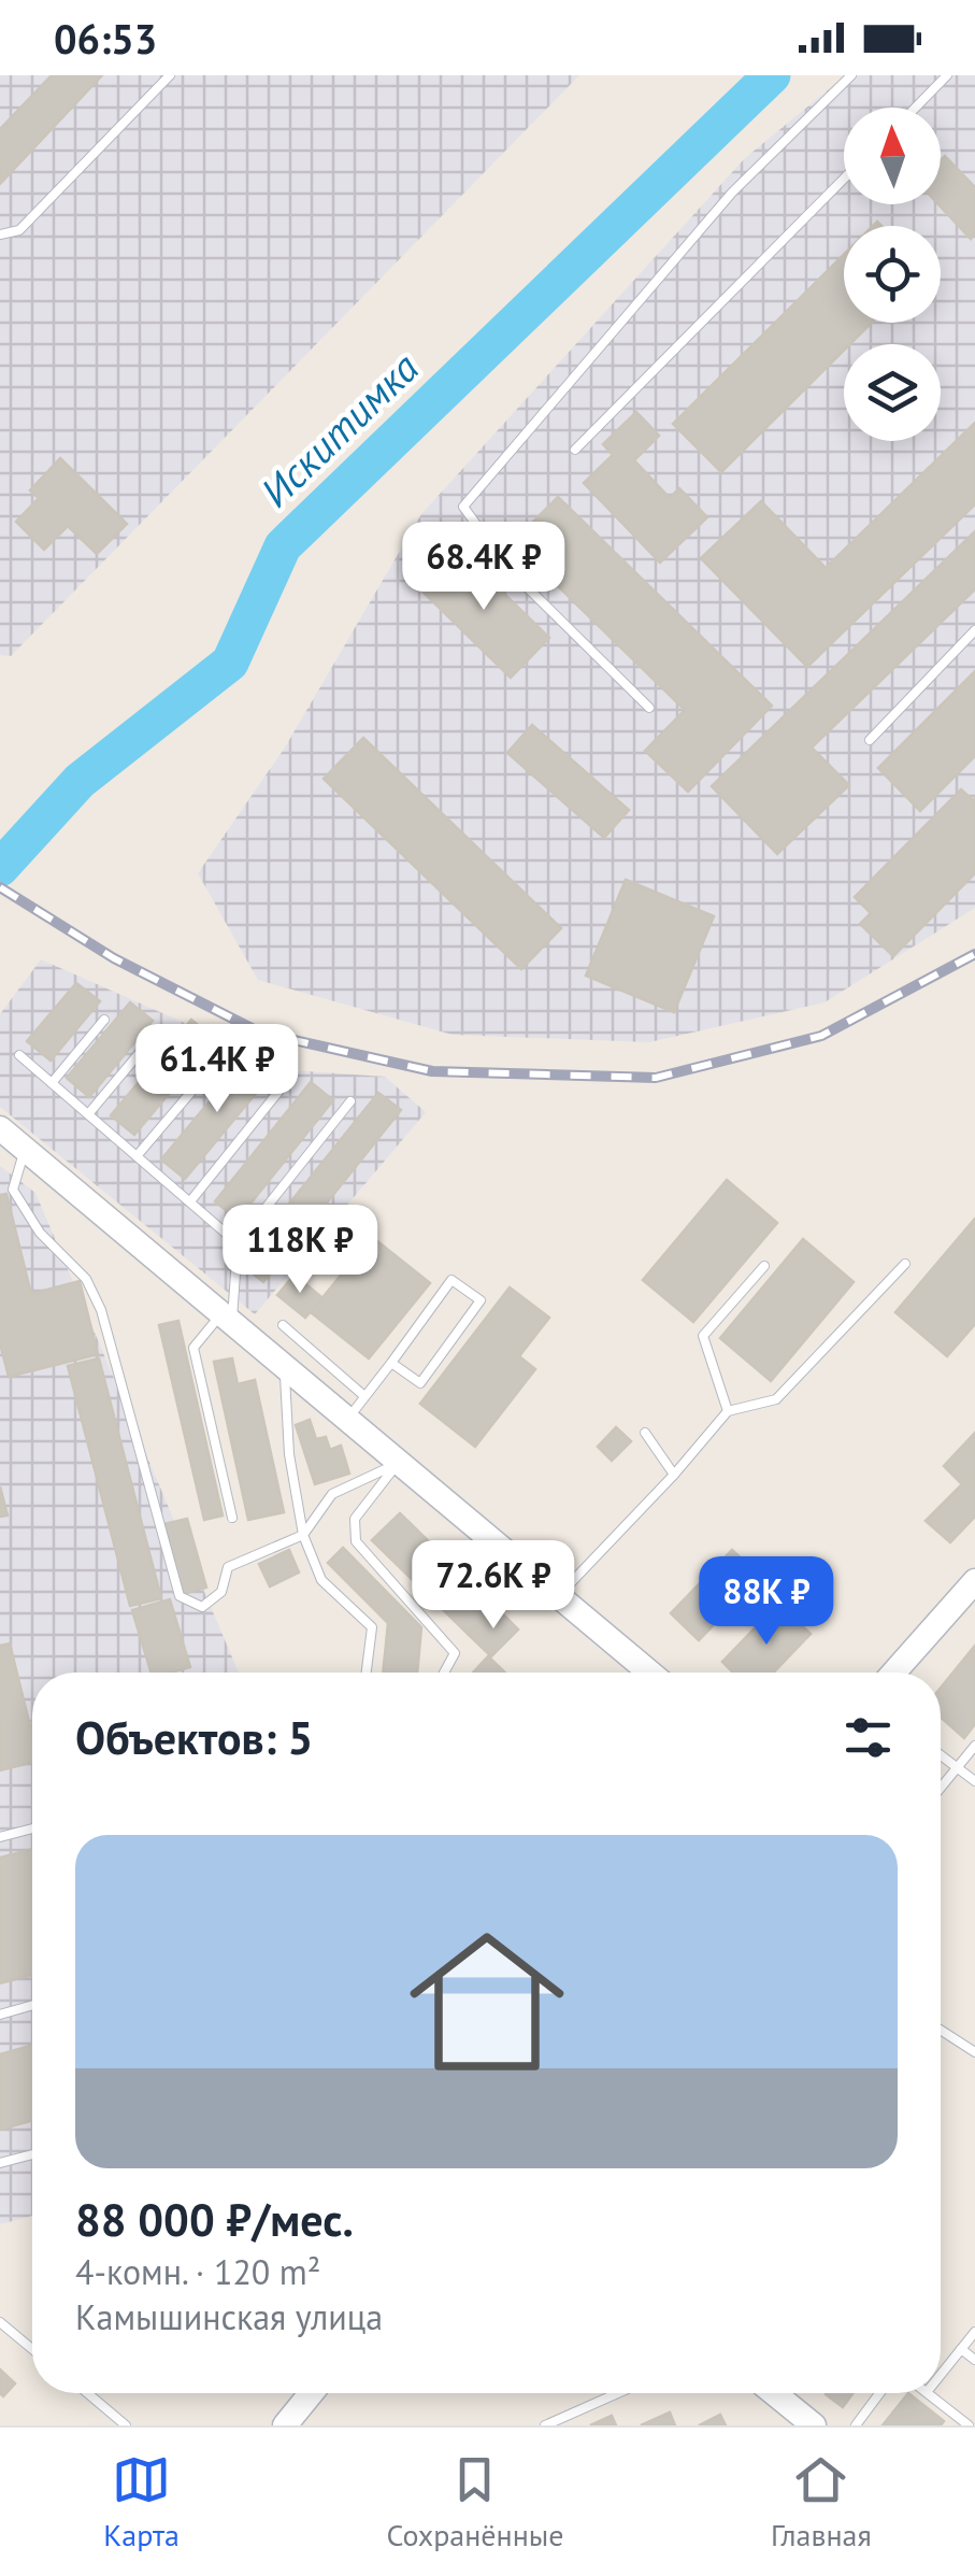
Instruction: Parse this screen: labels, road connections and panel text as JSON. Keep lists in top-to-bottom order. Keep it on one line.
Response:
{"water":["Искитимка"],"north":"top","page":{"status":"06:53","price":["68.4K ₽","61.4K ₽","118K ₽","72.6K ₽","88K ₽"],"heading":"Объектов: 5","list":[{"name":"88 000 ₽/мес.","note":"4-комн. · 120 m² · Камышинская улица"}],"tabs":["Карта","Сохранённые","Главная"]}}
